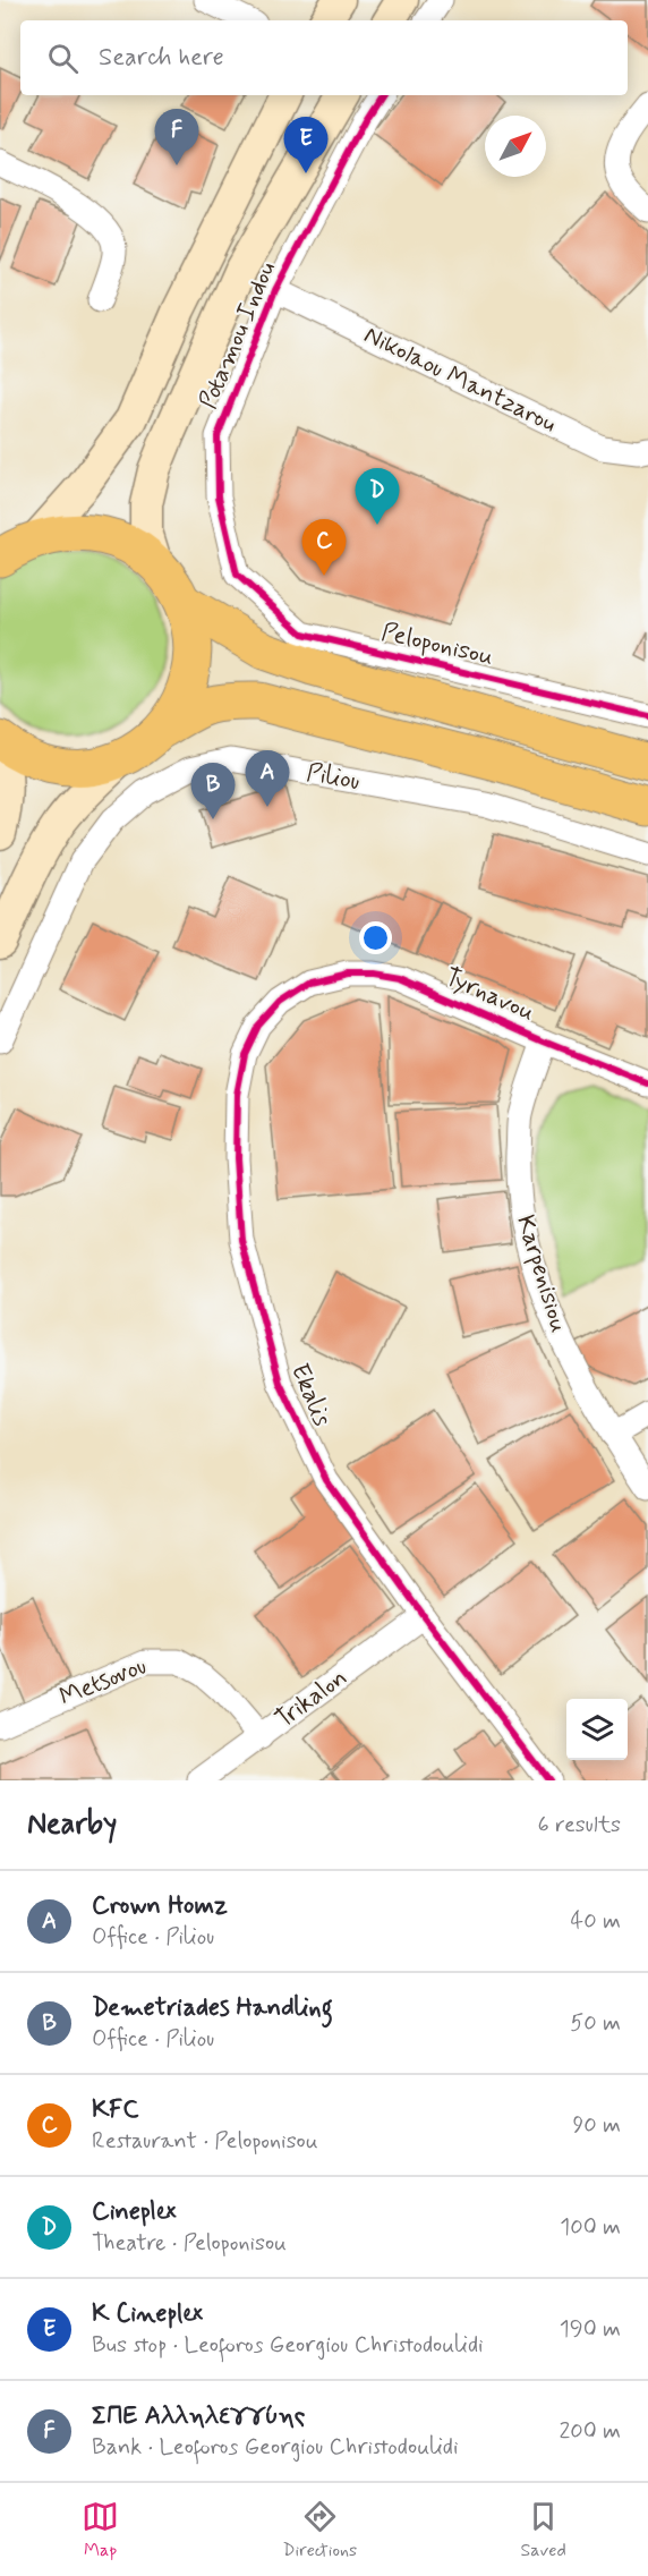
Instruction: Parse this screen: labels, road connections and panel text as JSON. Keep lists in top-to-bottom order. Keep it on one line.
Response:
{"streets":{"street":["Potamou Indou","Nikolaou Mantzarou","Peloponisou","Piliou","Tyrnavou","Karpenisiou","Ekalis","Metsovou","Trikalon"]},"crossings":[["Potamou Indou","Nikolaou Mantzarou"],["Potamou Indou","Peloponisou"],["Tyrnavou","Karpenisiou"],["Tyrnavou","Ekalis"],["Ekalis","Trikalon"],["Metsovou","Trikalon"]],"north":"top right","page":{"search":"Search here","pins":["F","E","D","C","A","B"],"heading":["Nearby","6 results"],"list":[{"mark":"A","name":"Crown Homz","note":"Office · Piliou","value":"40 m"},{"mark":"B","name":"Demetriades Handling","note":"Office · Piliou","value":"50 m"},{"mark":"C","name":"KFC","note":"Restaurant · Peloponisou","value":"90 m"},{"mark":"D","name":"Cineplex","note":"Theatre · Peloponisou","value":"100 m"},{"mark":"E","name":"K Cineplex","note":"Bus stop · Leoforos Georgiou Christodoulidi","value":"190 m"},{"mark":"F","name":"ΣΠΕ Αλληλεγγύης","note":"Bank · Leoforos Georgiou Christodoulidi","value":"200 m"}],"nav":["Map","Directions","Saved"]}}
